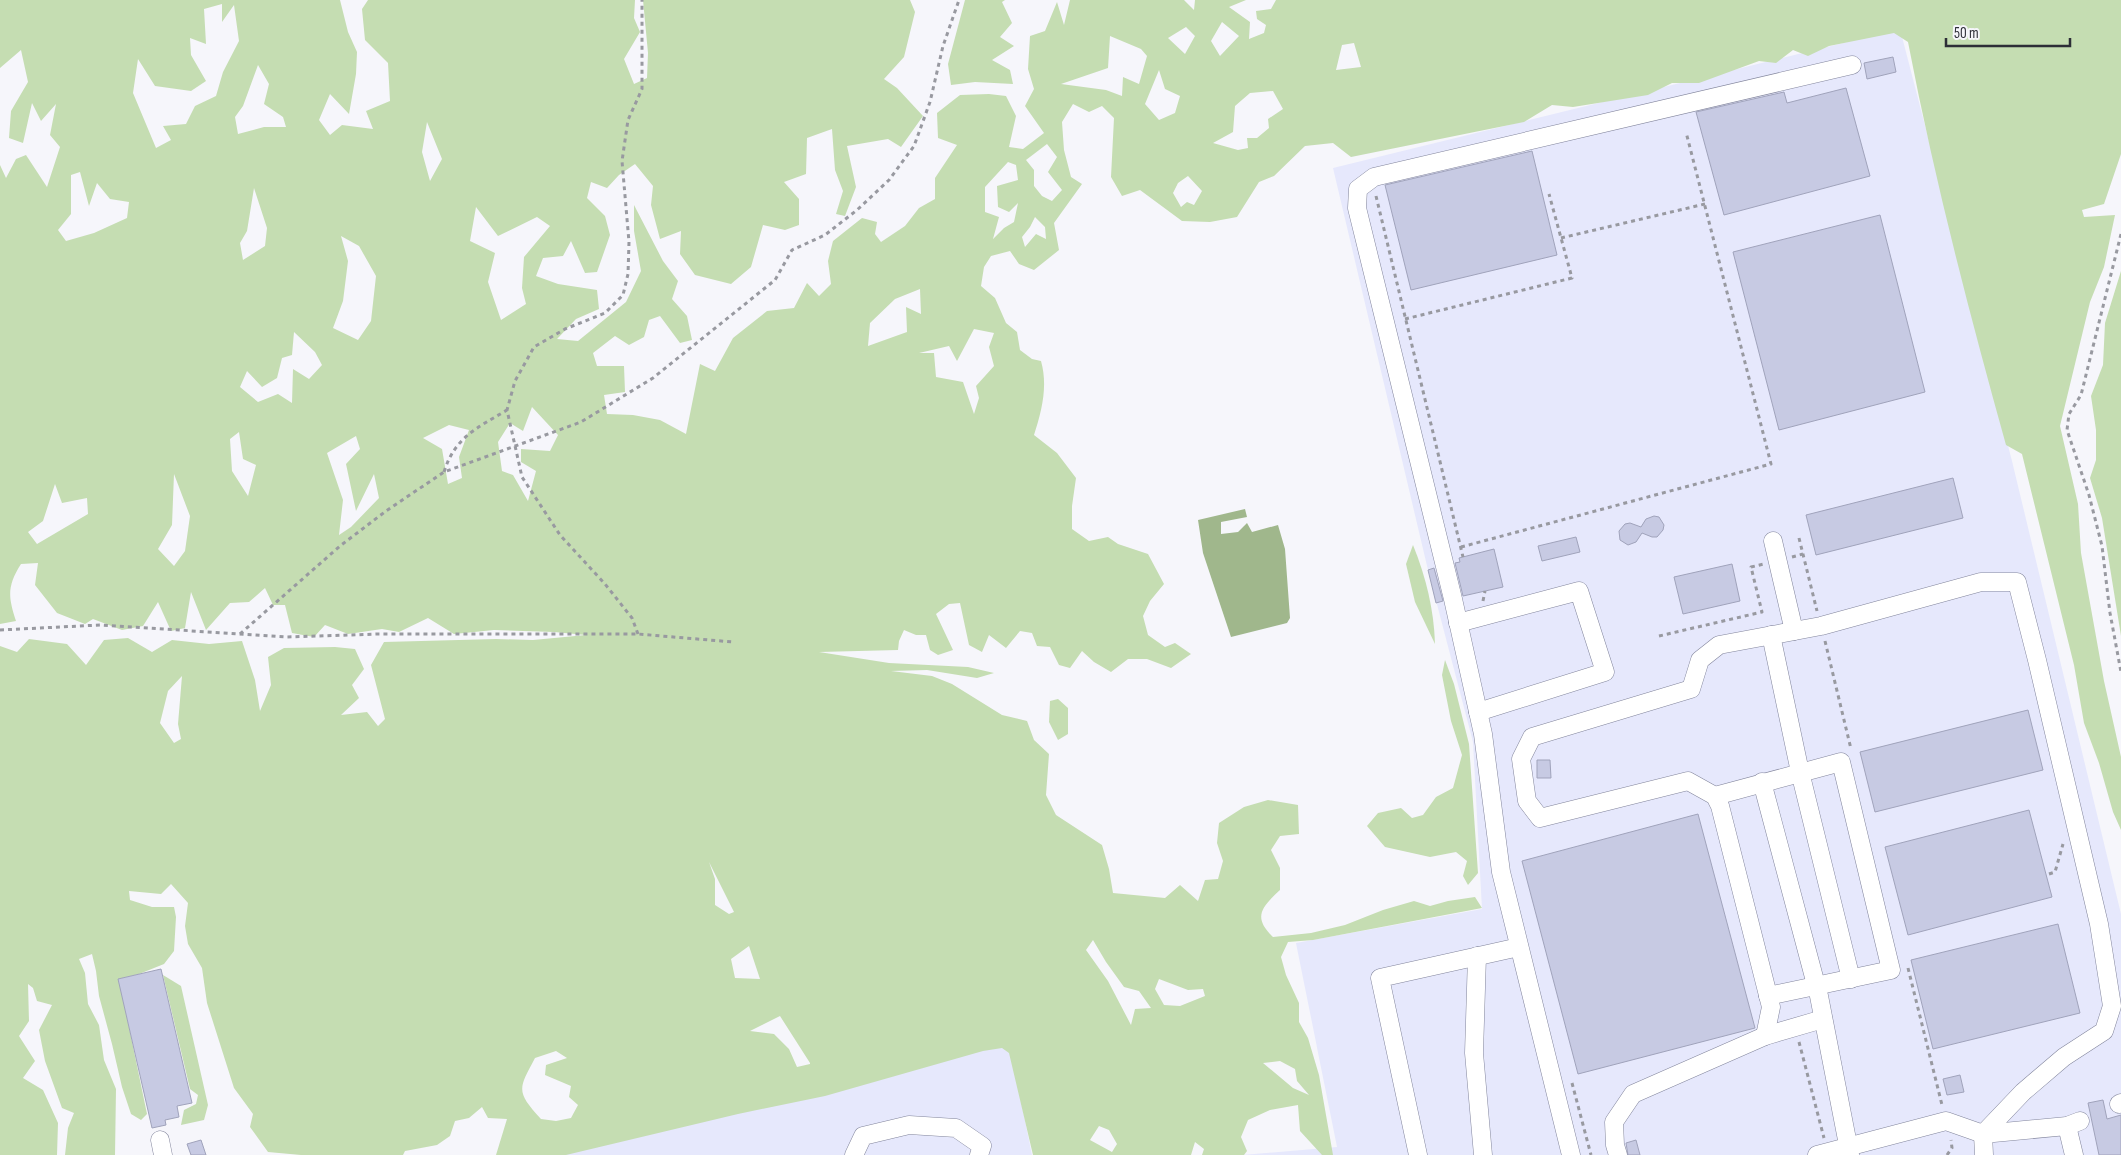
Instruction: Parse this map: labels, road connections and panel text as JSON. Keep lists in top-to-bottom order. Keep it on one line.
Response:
{"scale_bar":"50 m"}
